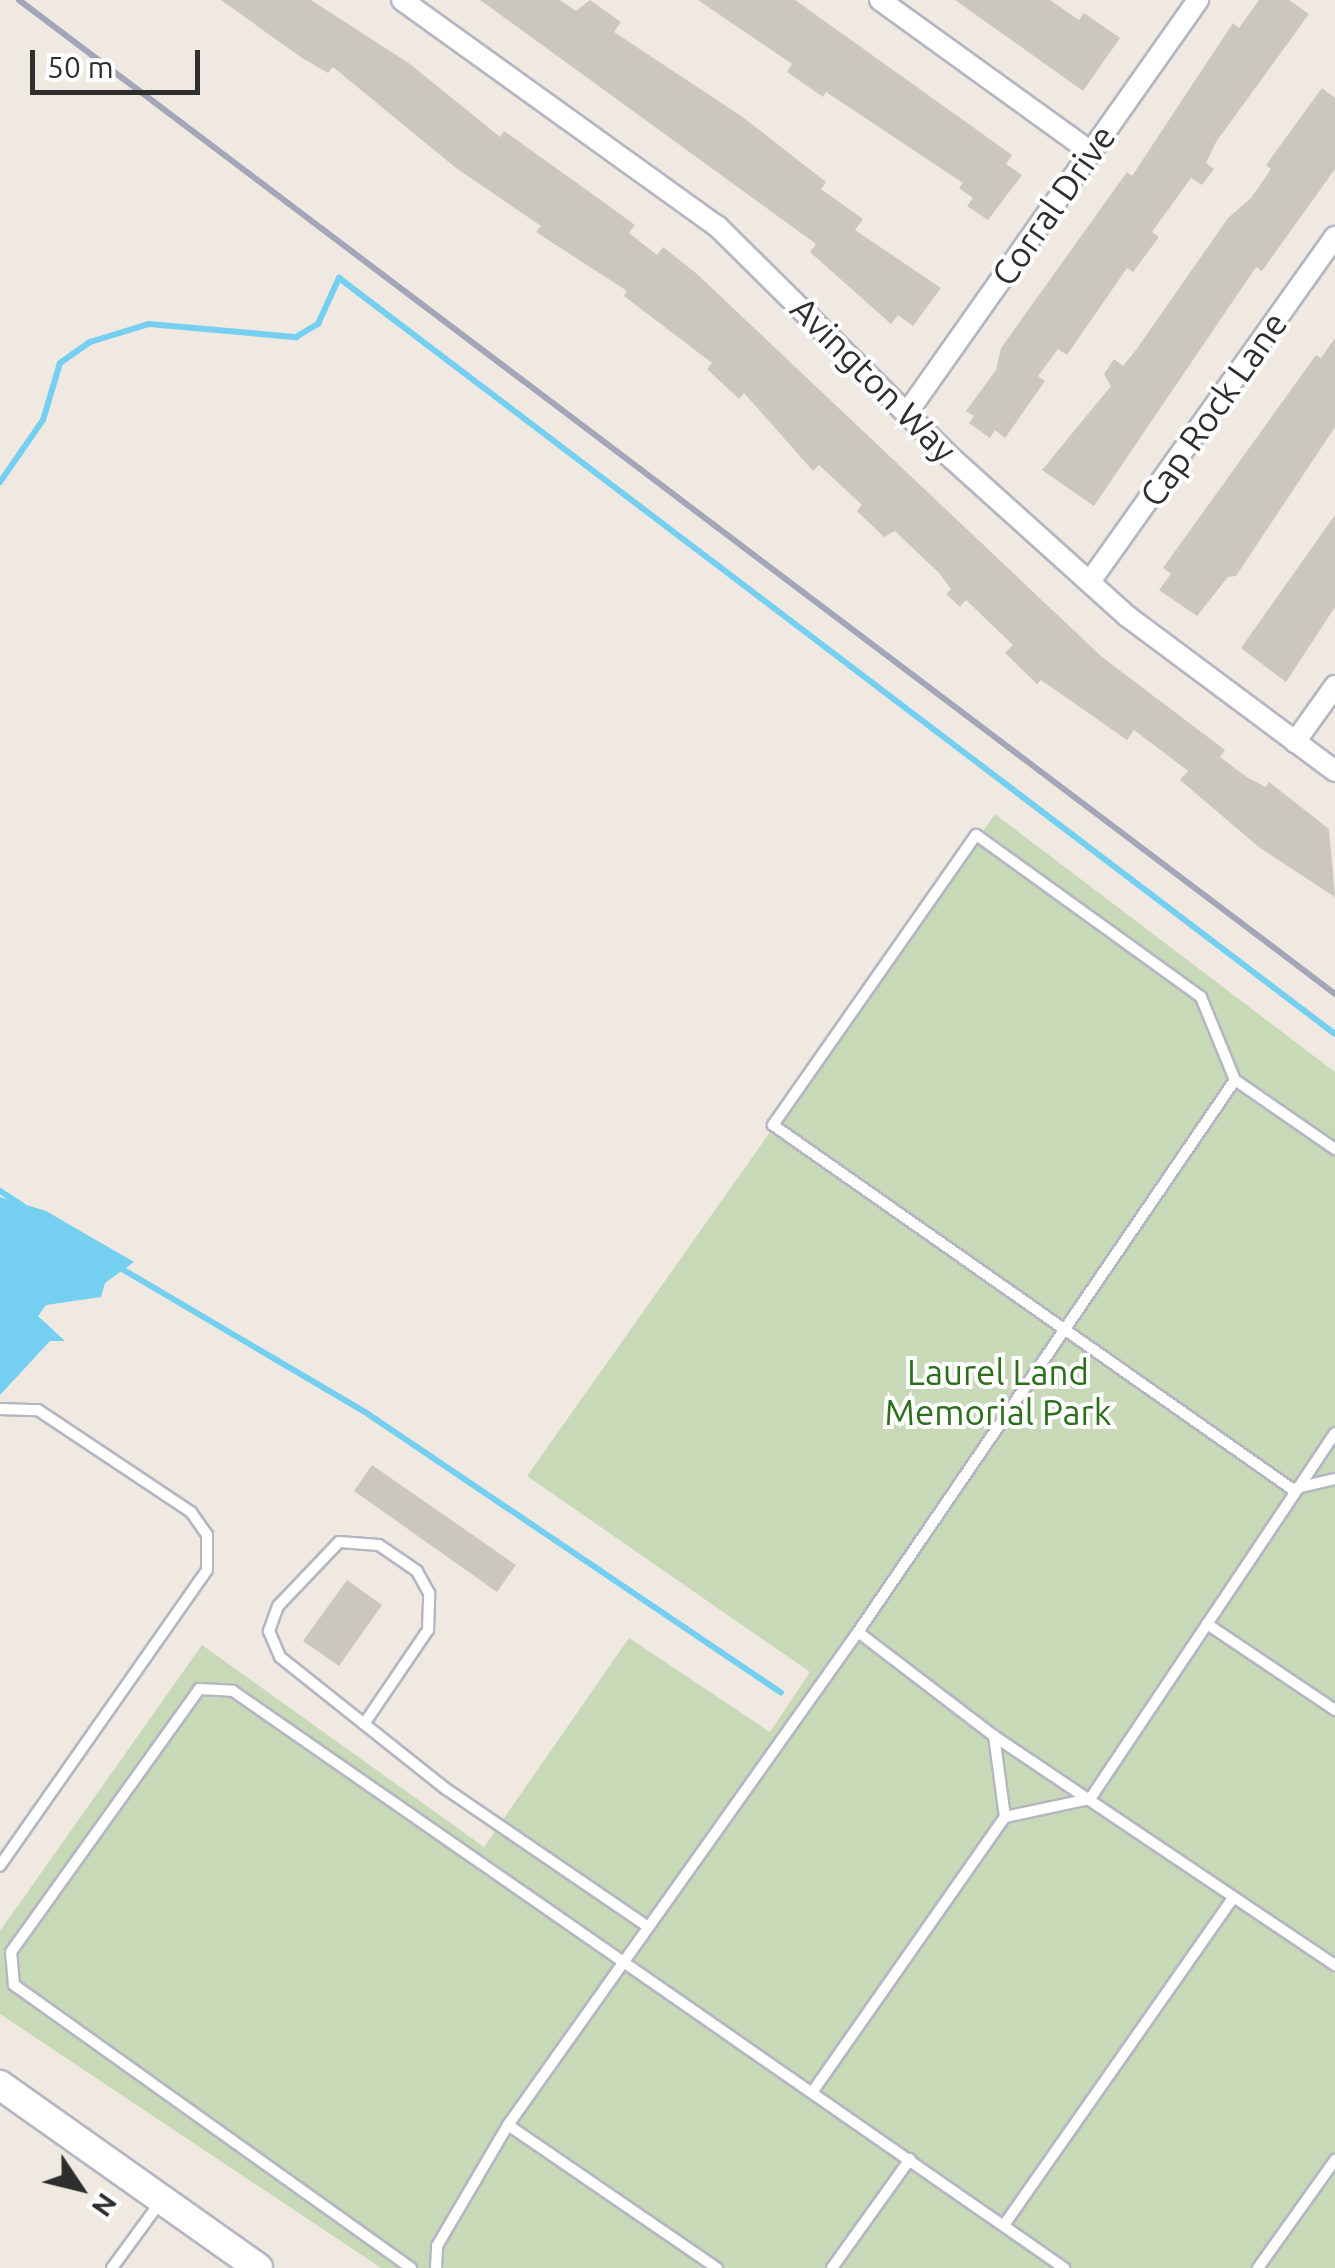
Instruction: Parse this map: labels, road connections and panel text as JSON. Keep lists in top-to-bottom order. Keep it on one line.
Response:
{"streets":{"street":["Corral Drive","Avington Way","Cap Rock Lane"]},"crossings":[["Corral Drive","Avington Way"],["Avington Way","Cap Rock Lane"]],"parks":["Laurel Land Memorial Park"],"scale_bar":"50 m","north":"bottom right"}
